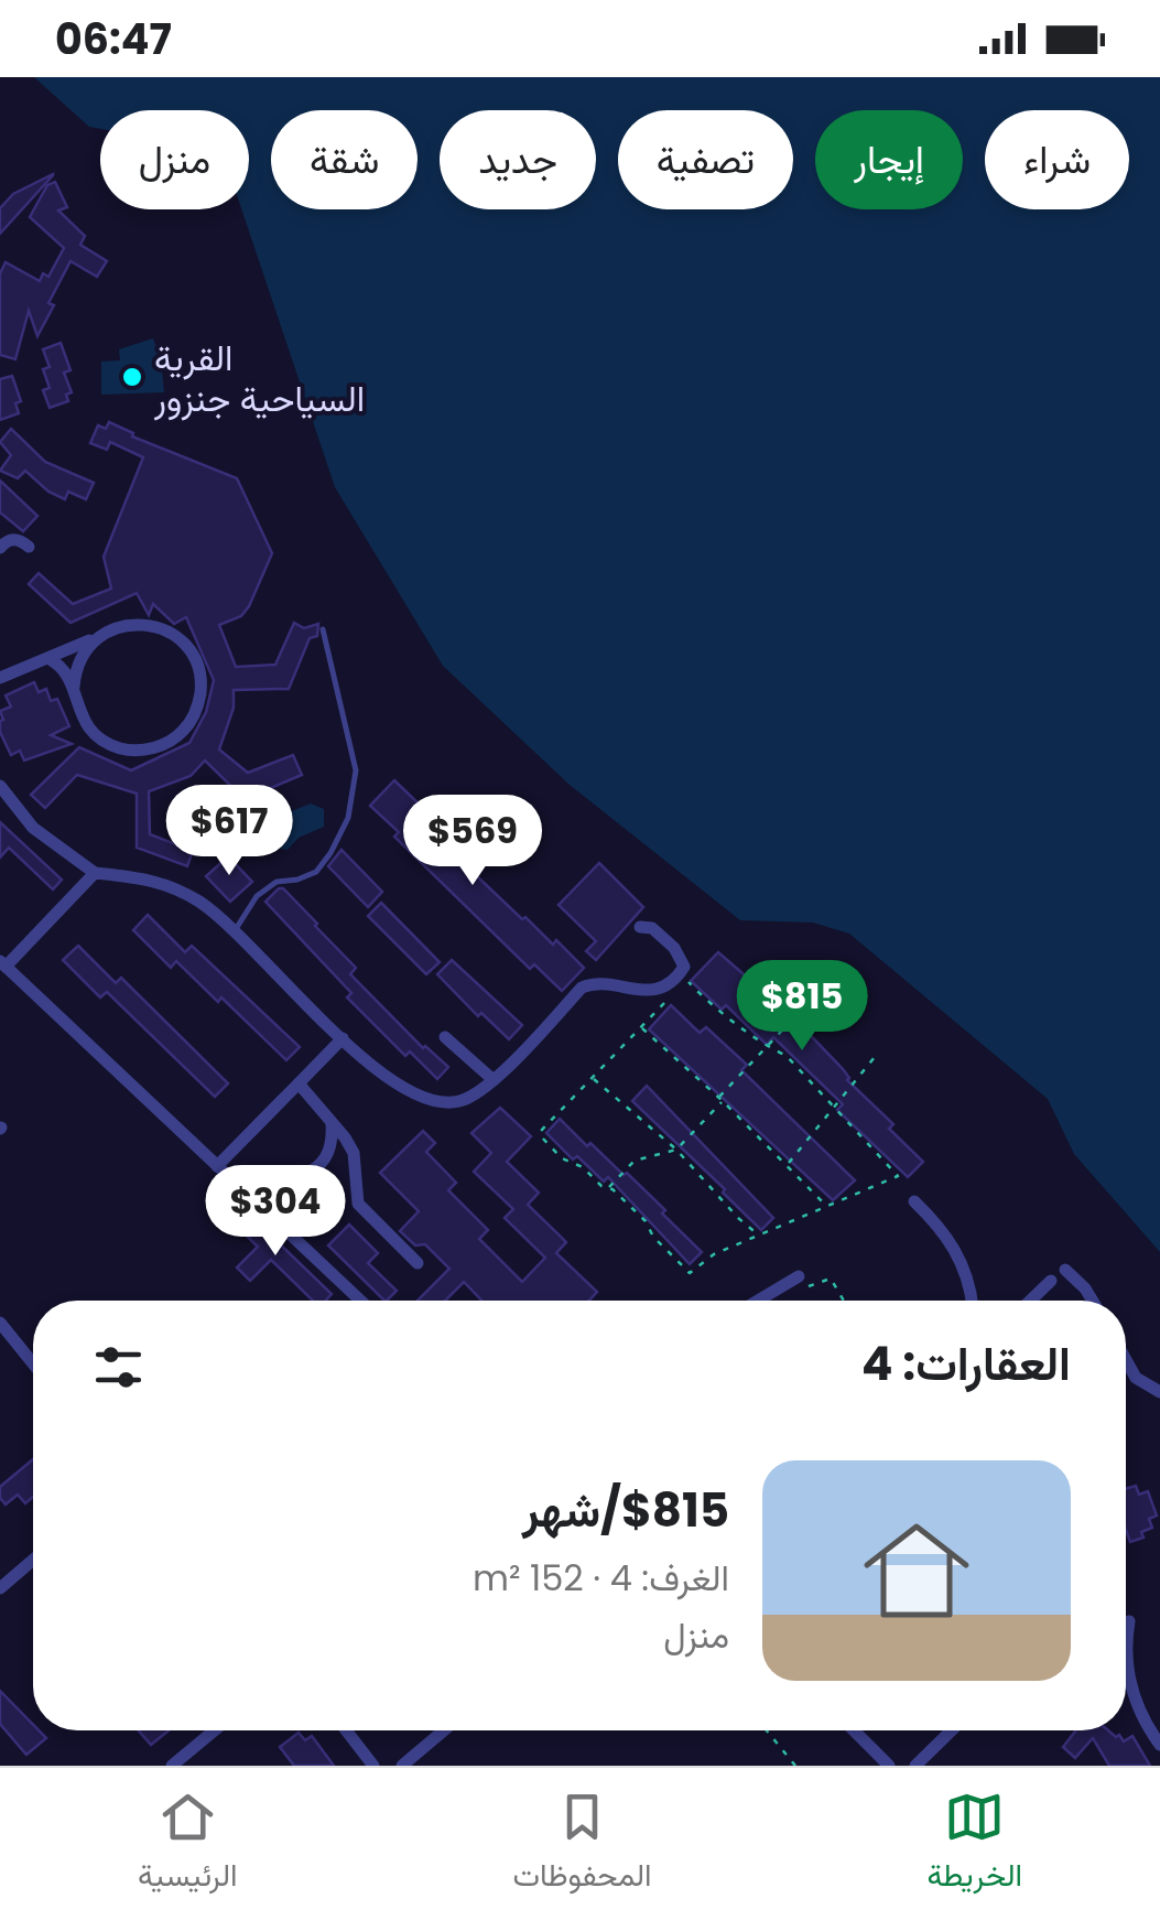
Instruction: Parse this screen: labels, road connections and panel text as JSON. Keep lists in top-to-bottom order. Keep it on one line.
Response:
{"places":["القرية السياحية جنزور"],"page":{"status":"06:47","chip":["شراء","إيجار","تصفية","جديد","شقة","منزل"],"price":["$617","$569","$815","$304"],"heading":"العقارات: 4","list":[{"name":"$815/شهر","note":"الغرف: 4 · 152 m² · منزل"}],"tabs":["الخريطة","المحفوظات","الرئيسية"]}}
